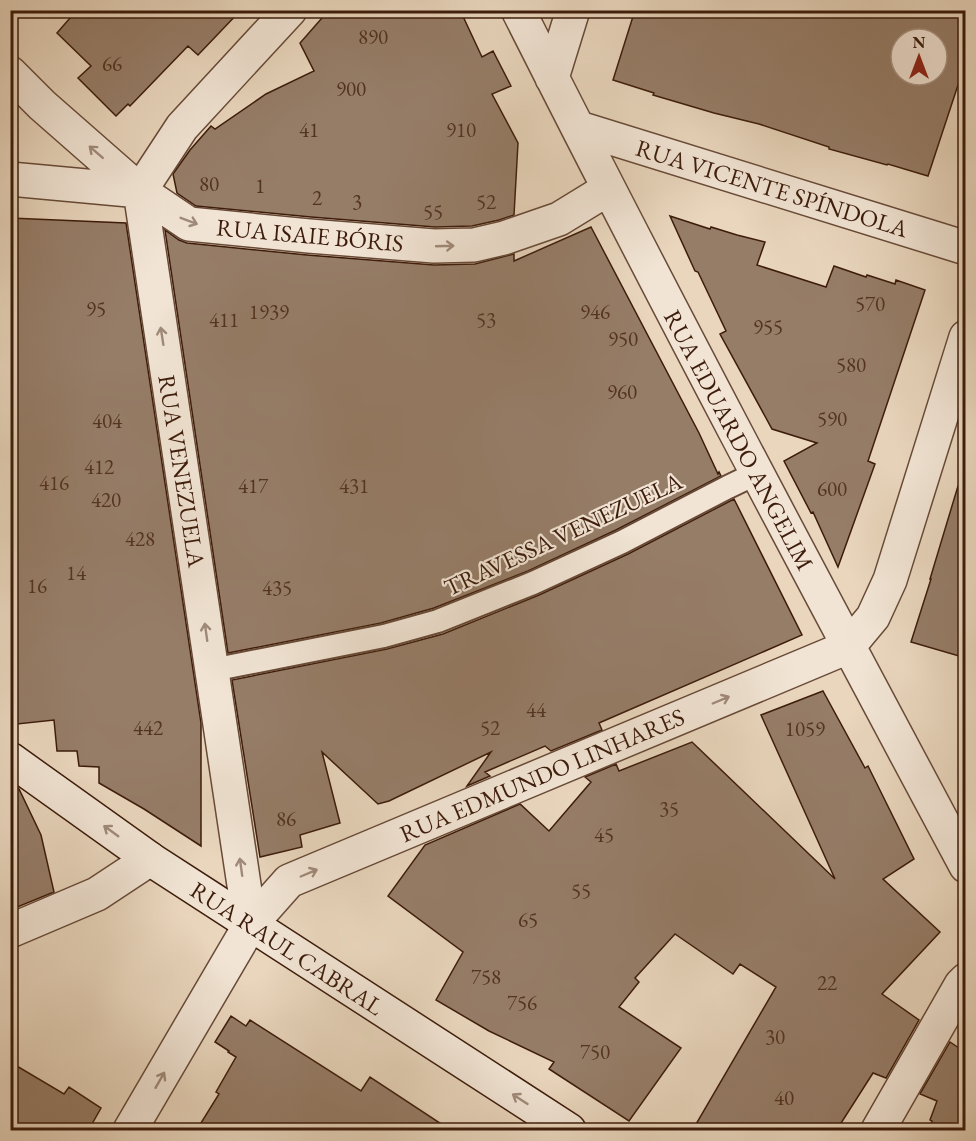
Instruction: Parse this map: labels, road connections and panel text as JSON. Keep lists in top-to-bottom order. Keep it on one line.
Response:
{"streets":{"street":["RUA VICENTE SPÍNDOLA","RUA ISAIE BÓRIS","RUA EDUARDO ANGELIM","RUA VENEZUELA","RUA EDMUNDO LINHARES","RUA RAUL CABRAL"],"lane":["TRAVESSA VENEZUELA"]},"crossings":[["RUA VICENTE SPÍNDOLA","RUA EDUARDO ANGELIM"],["RUA ISAIE BÓRIS","RUA EDUARDO ANGELIM"],["RUA ISAIE BÓRIS","RUA VENEZUELA"],["RUA EDUARDO ANGELIM","TRAVESSA VENEZUELA"],["RUA EDUARDO ANGELIM","RUA EDMUNDO LINHARES"],["RUA VENEZUELA","TRAVESSA VENEZUELA"],["RUA VENEZUELA","RUA EDMUNDO LINHARES"],["RUA VENEZUELA","RUA RAUL CABRAL"],["RUA EDMUNDO LINHARES","RUA RAUL CABRAL"]],"one_way":["RUA ISAIE BÓRIS","RUA VENEZUELA","RUA EDMUNDO LINHARES","RUA RAUL CABRAL"],"house_numbers":["890","66","900","41","910","80","1","2","3","52","55","570","95","1939","946","411","53","955","950","580","960","590","404","412","416","417","431","600","420","428","14","16","435","44","442","52","1059","35","86","45","55","65","758","22","756","30","750","40"],"north":"top"}
